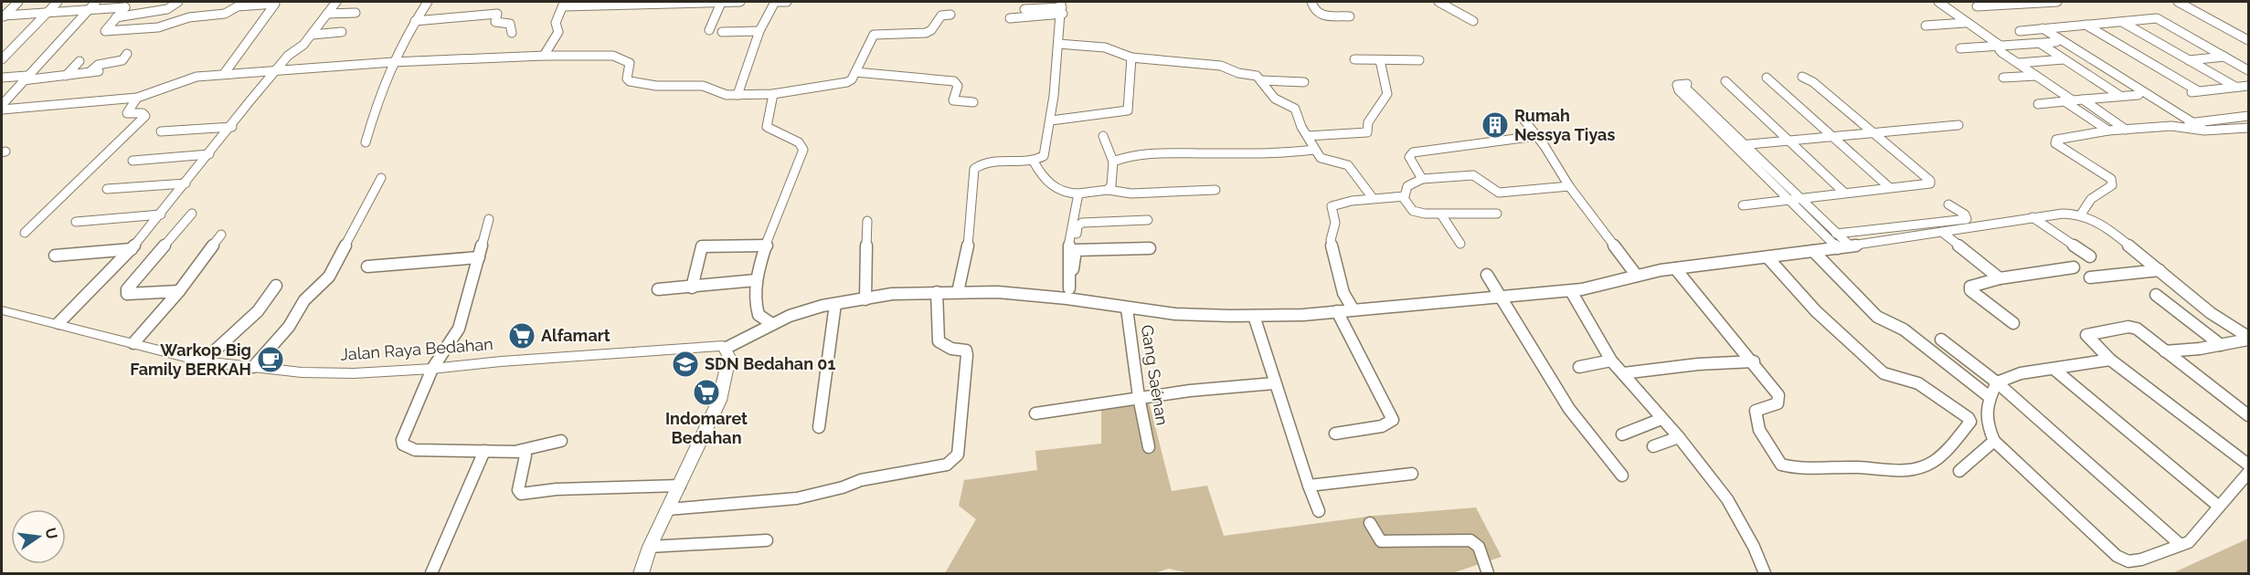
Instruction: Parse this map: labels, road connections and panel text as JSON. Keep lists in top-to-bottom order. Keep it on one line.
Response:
{"streets":{"street":["Jalan Raya Bedahan","Gang Saénan"]},"places":{"building":["Rumah Nessya Tiyas"],"supermarket":["Alfamart","Indomaret Bedahan"],"cafe":["Warkop Big Family BERKAH"],"school or university":["SDN Bedahan 01"]},"north":"right"}
